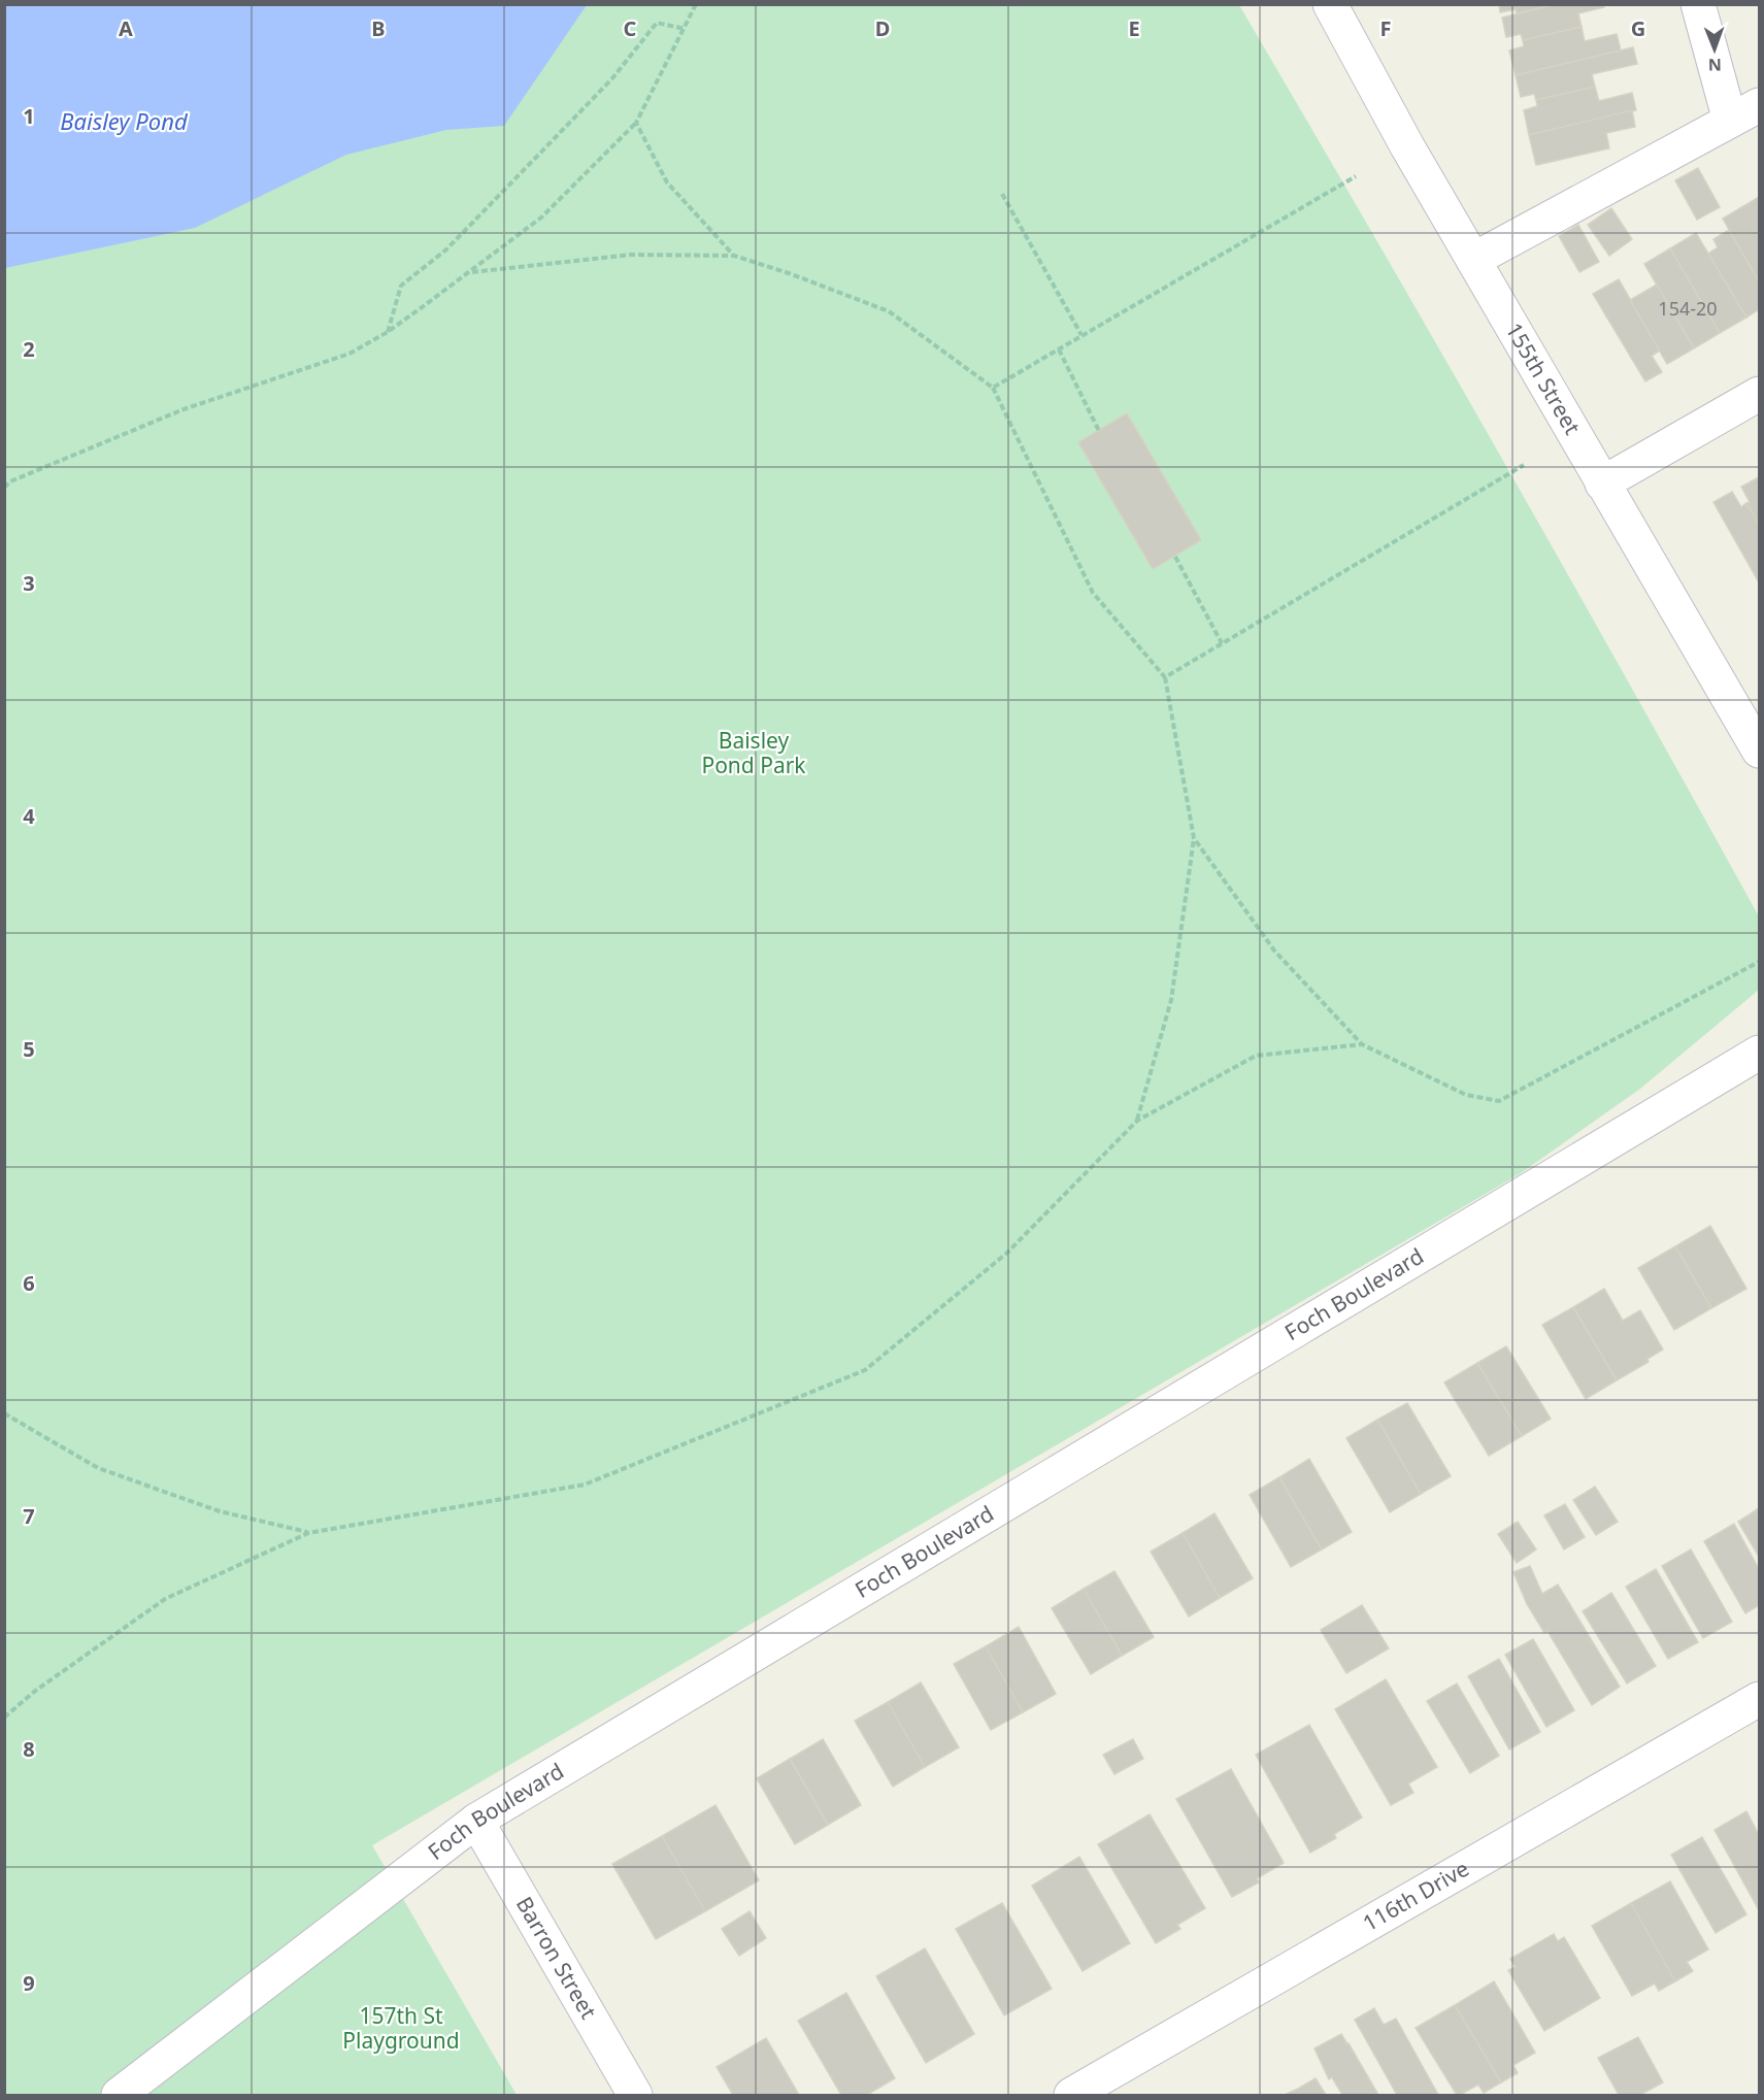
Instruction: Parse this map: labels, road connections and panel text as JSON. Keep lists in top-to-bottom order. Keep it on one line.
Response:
{"streets":{"street":["155th Street","Foch Boulevard","116th Drive","Barron Street"]},"crossings":[["Foch Boulevard","Barron Street"]],"water":["Baisley Pond"],"parks":["Baisley Pond Park","157th St Playground"],"house_numbers":["154-20"],"north":"bottom","grid":{"columns":["A","B","C","D","E","F","G"],"rows":["1","2","3","4","5","6","7","8","9"]}}
